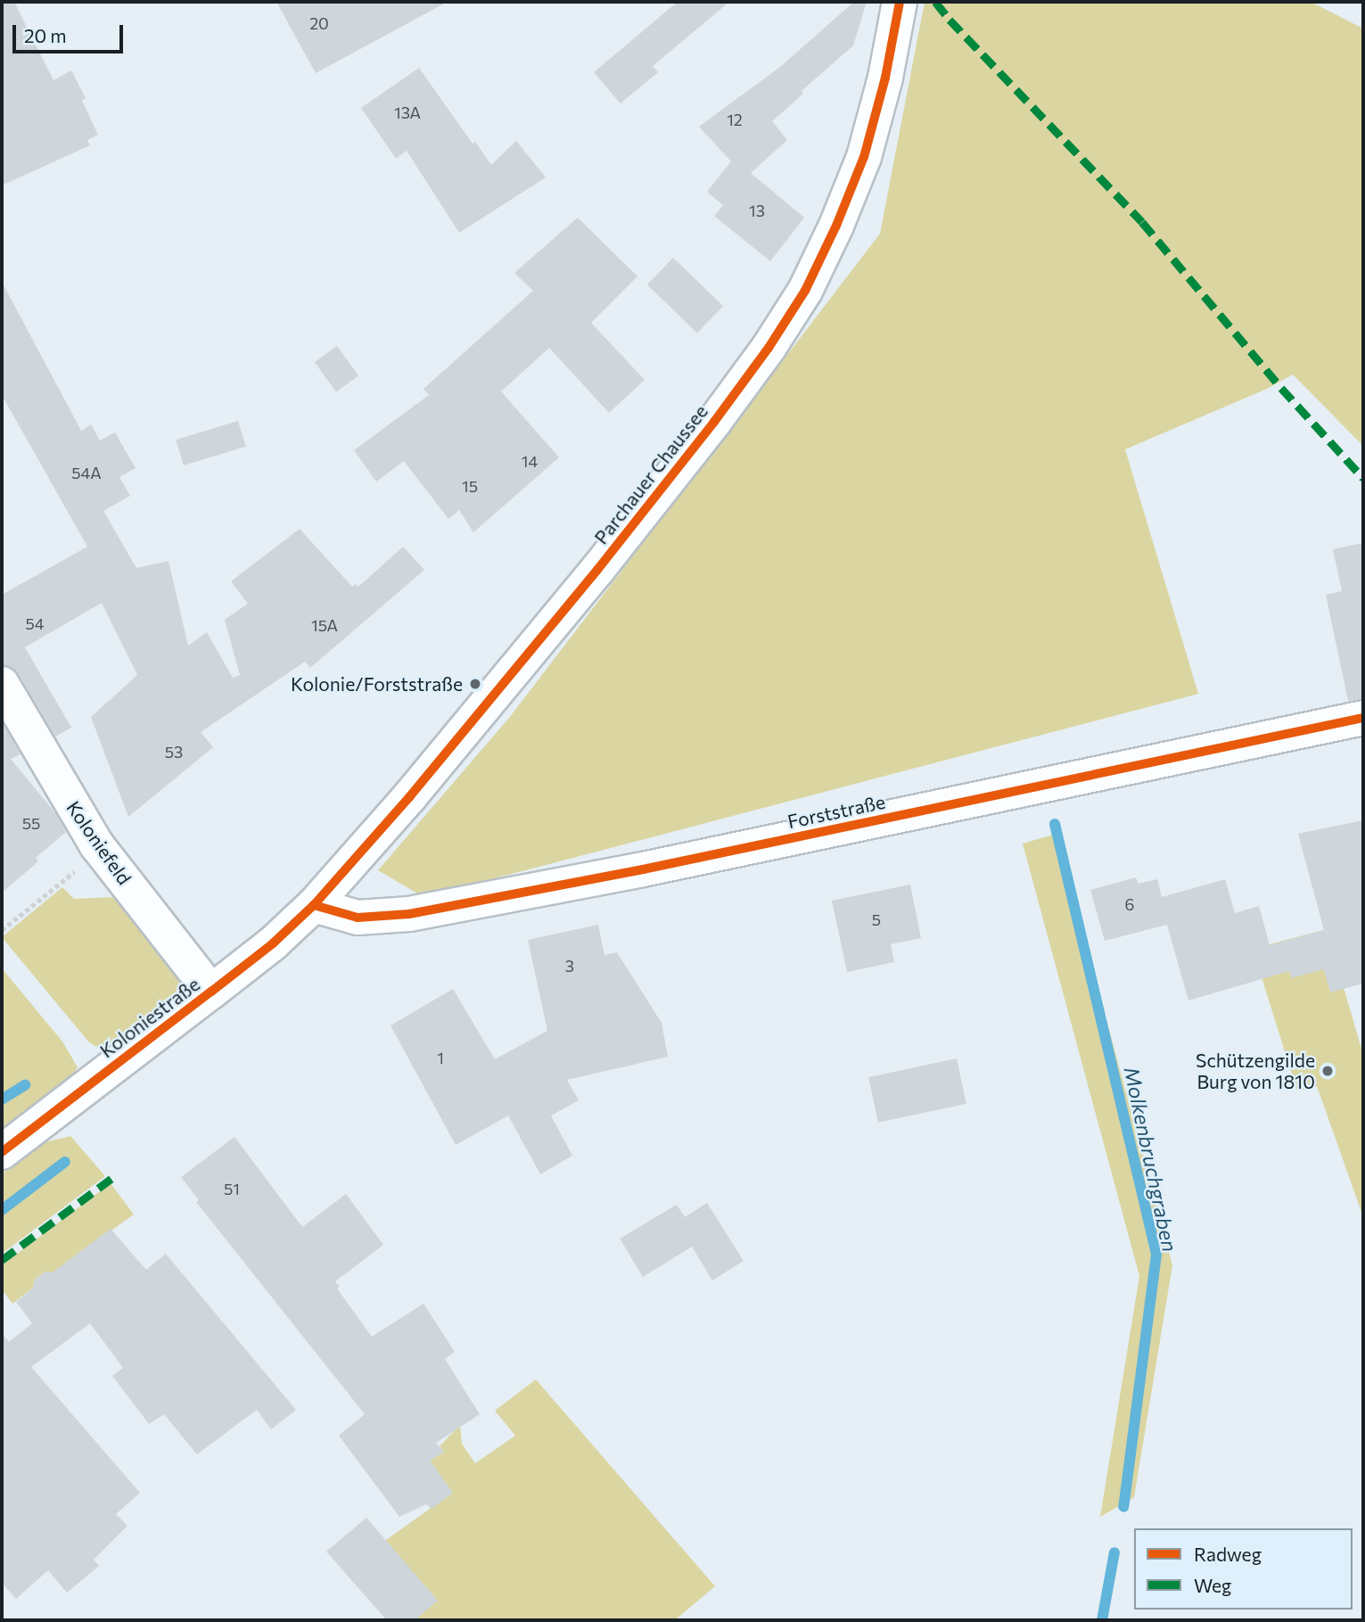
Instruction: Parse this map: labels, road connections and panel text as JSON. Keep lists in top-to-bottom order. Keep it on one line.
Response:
{"streets":{"street":["Parchauer Chaussee","Forststraße","Koloniefeld","Koloniestraße"]},"crossings":[["Parchauer Chaussee","Forststraße"],["Parchauer Chaussee","Koloniestraße"],["Forststraße","Koloniestraße"],["Koloniefeld","Koloniestraße"]],"water":["Molkenbruchgraben"],"places":["Kolonie/Forststraße","Schützengilde Burg von 1810"],"house_numbers":["20","13A","12","13","14","54A","15","54","15A","53","55","6","5","3","1","51"],"legend":["Radweg","Weg"],"scale_bar":"20 m"}
